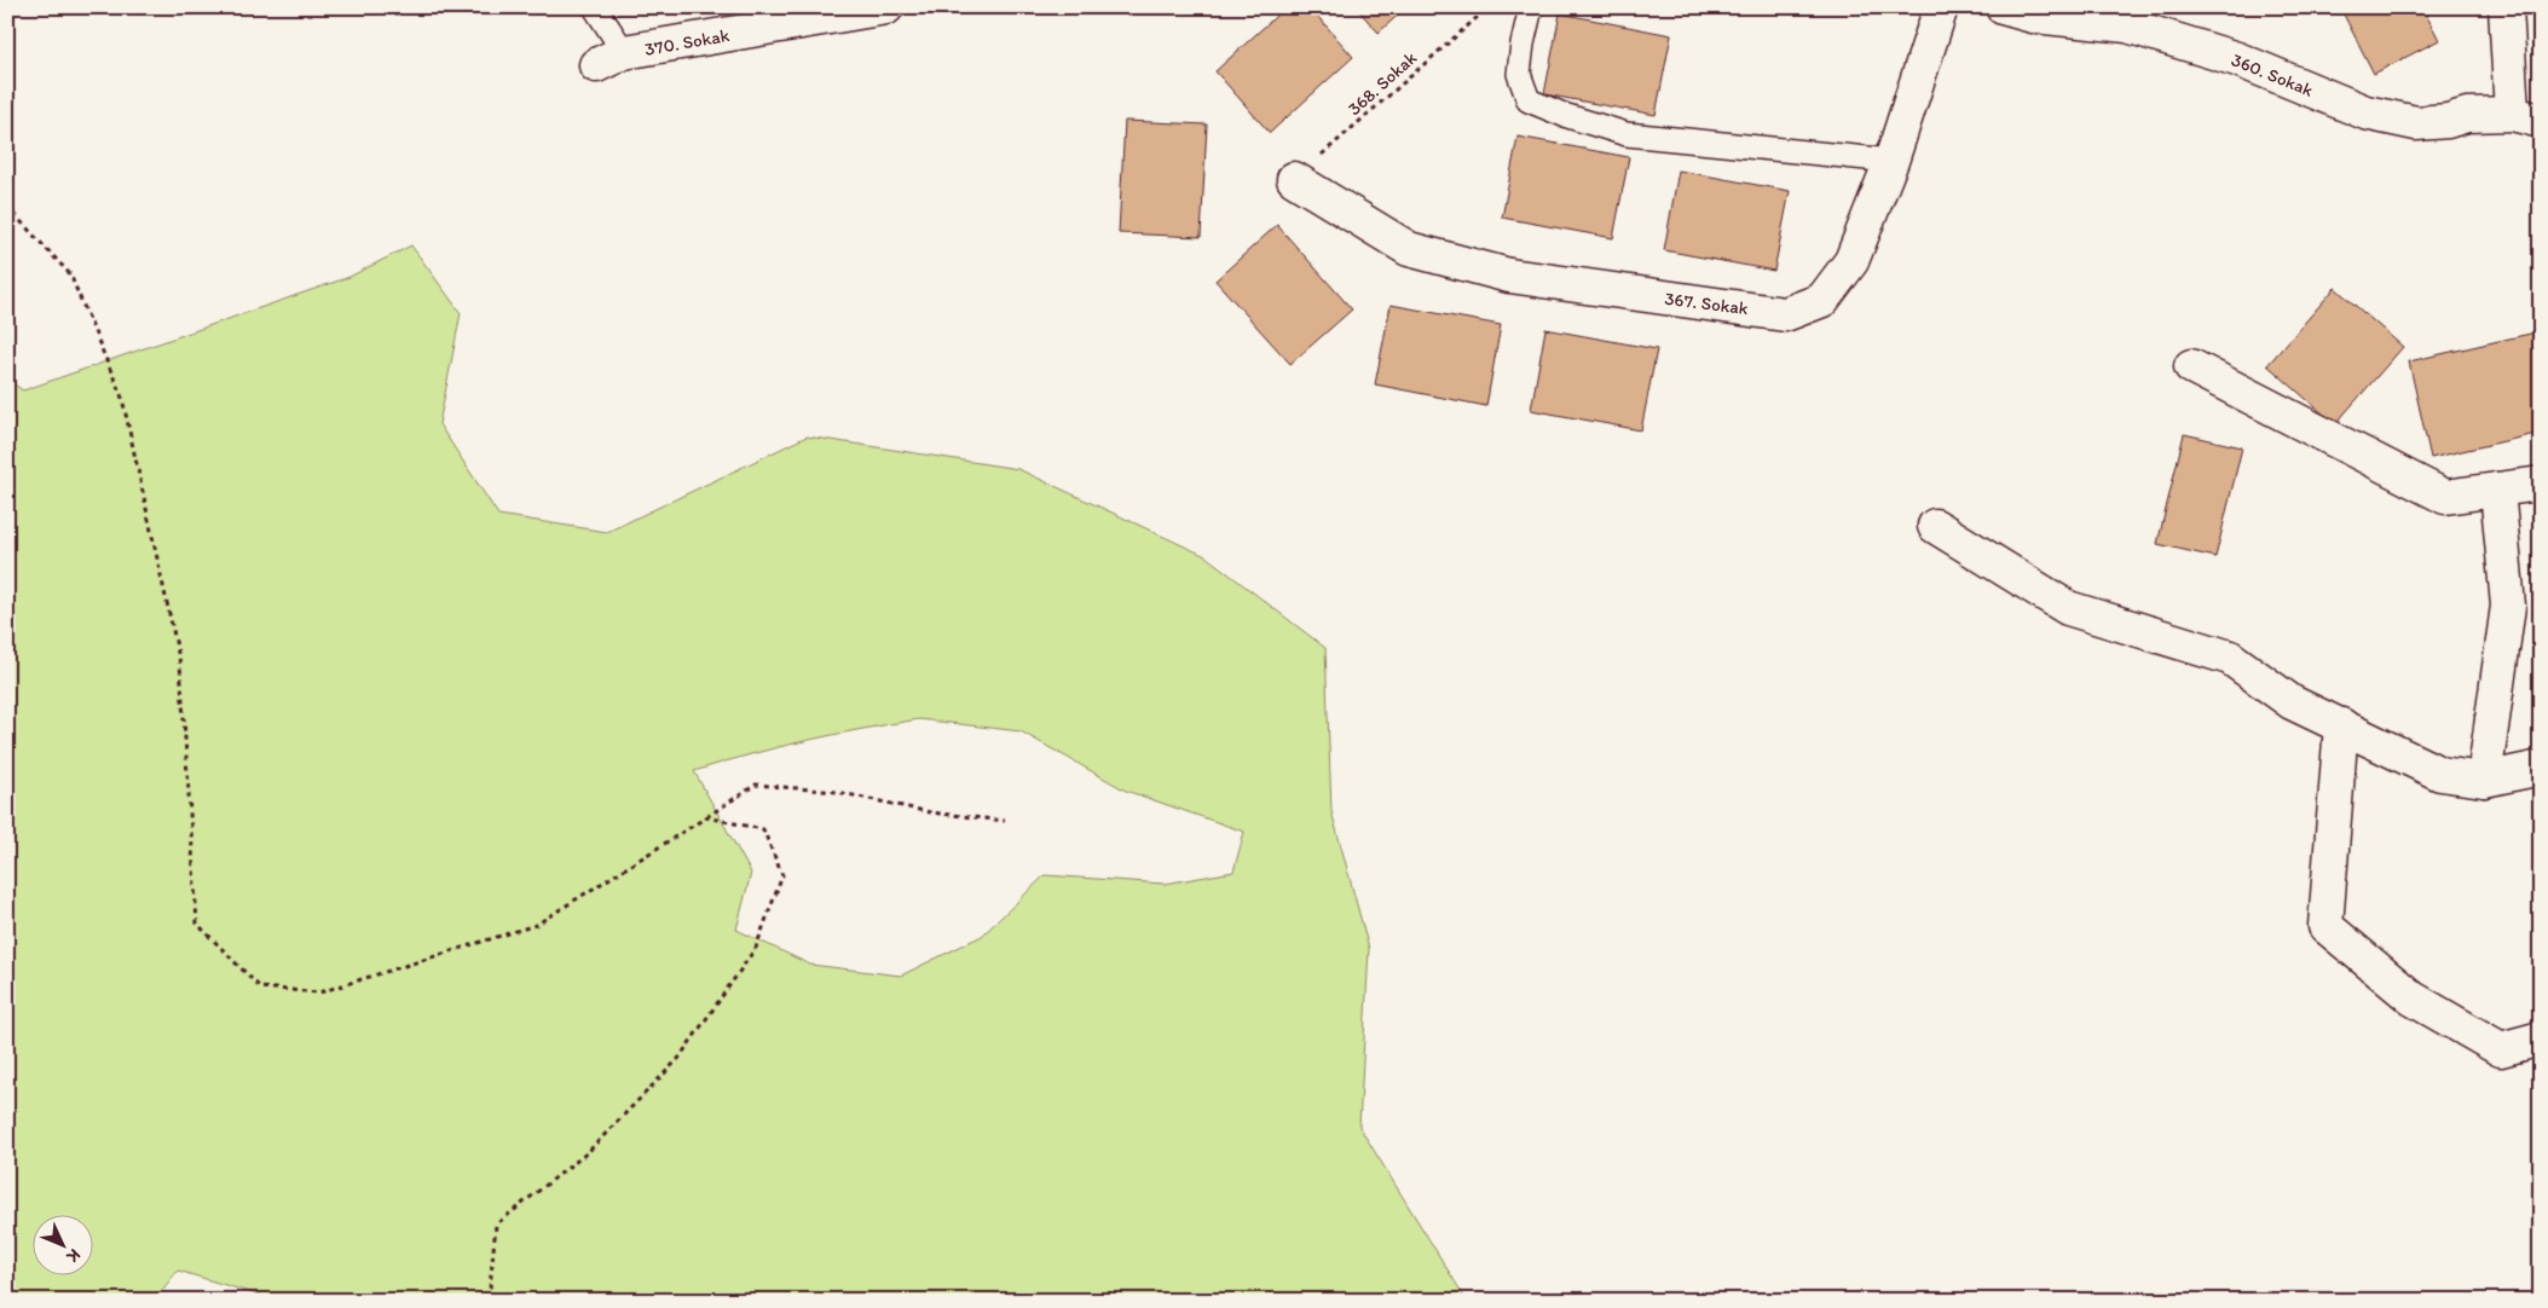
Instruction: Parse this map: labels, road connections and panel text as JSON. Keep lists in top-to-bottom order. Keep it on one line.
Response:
{"streets":{"street":["370. Sokak","360. Sokak","367. Sokak"],"path":["368. Sokak"]},"crossings":[["368. Sokak","367. Sokak"]],"north":"bottom right"}
